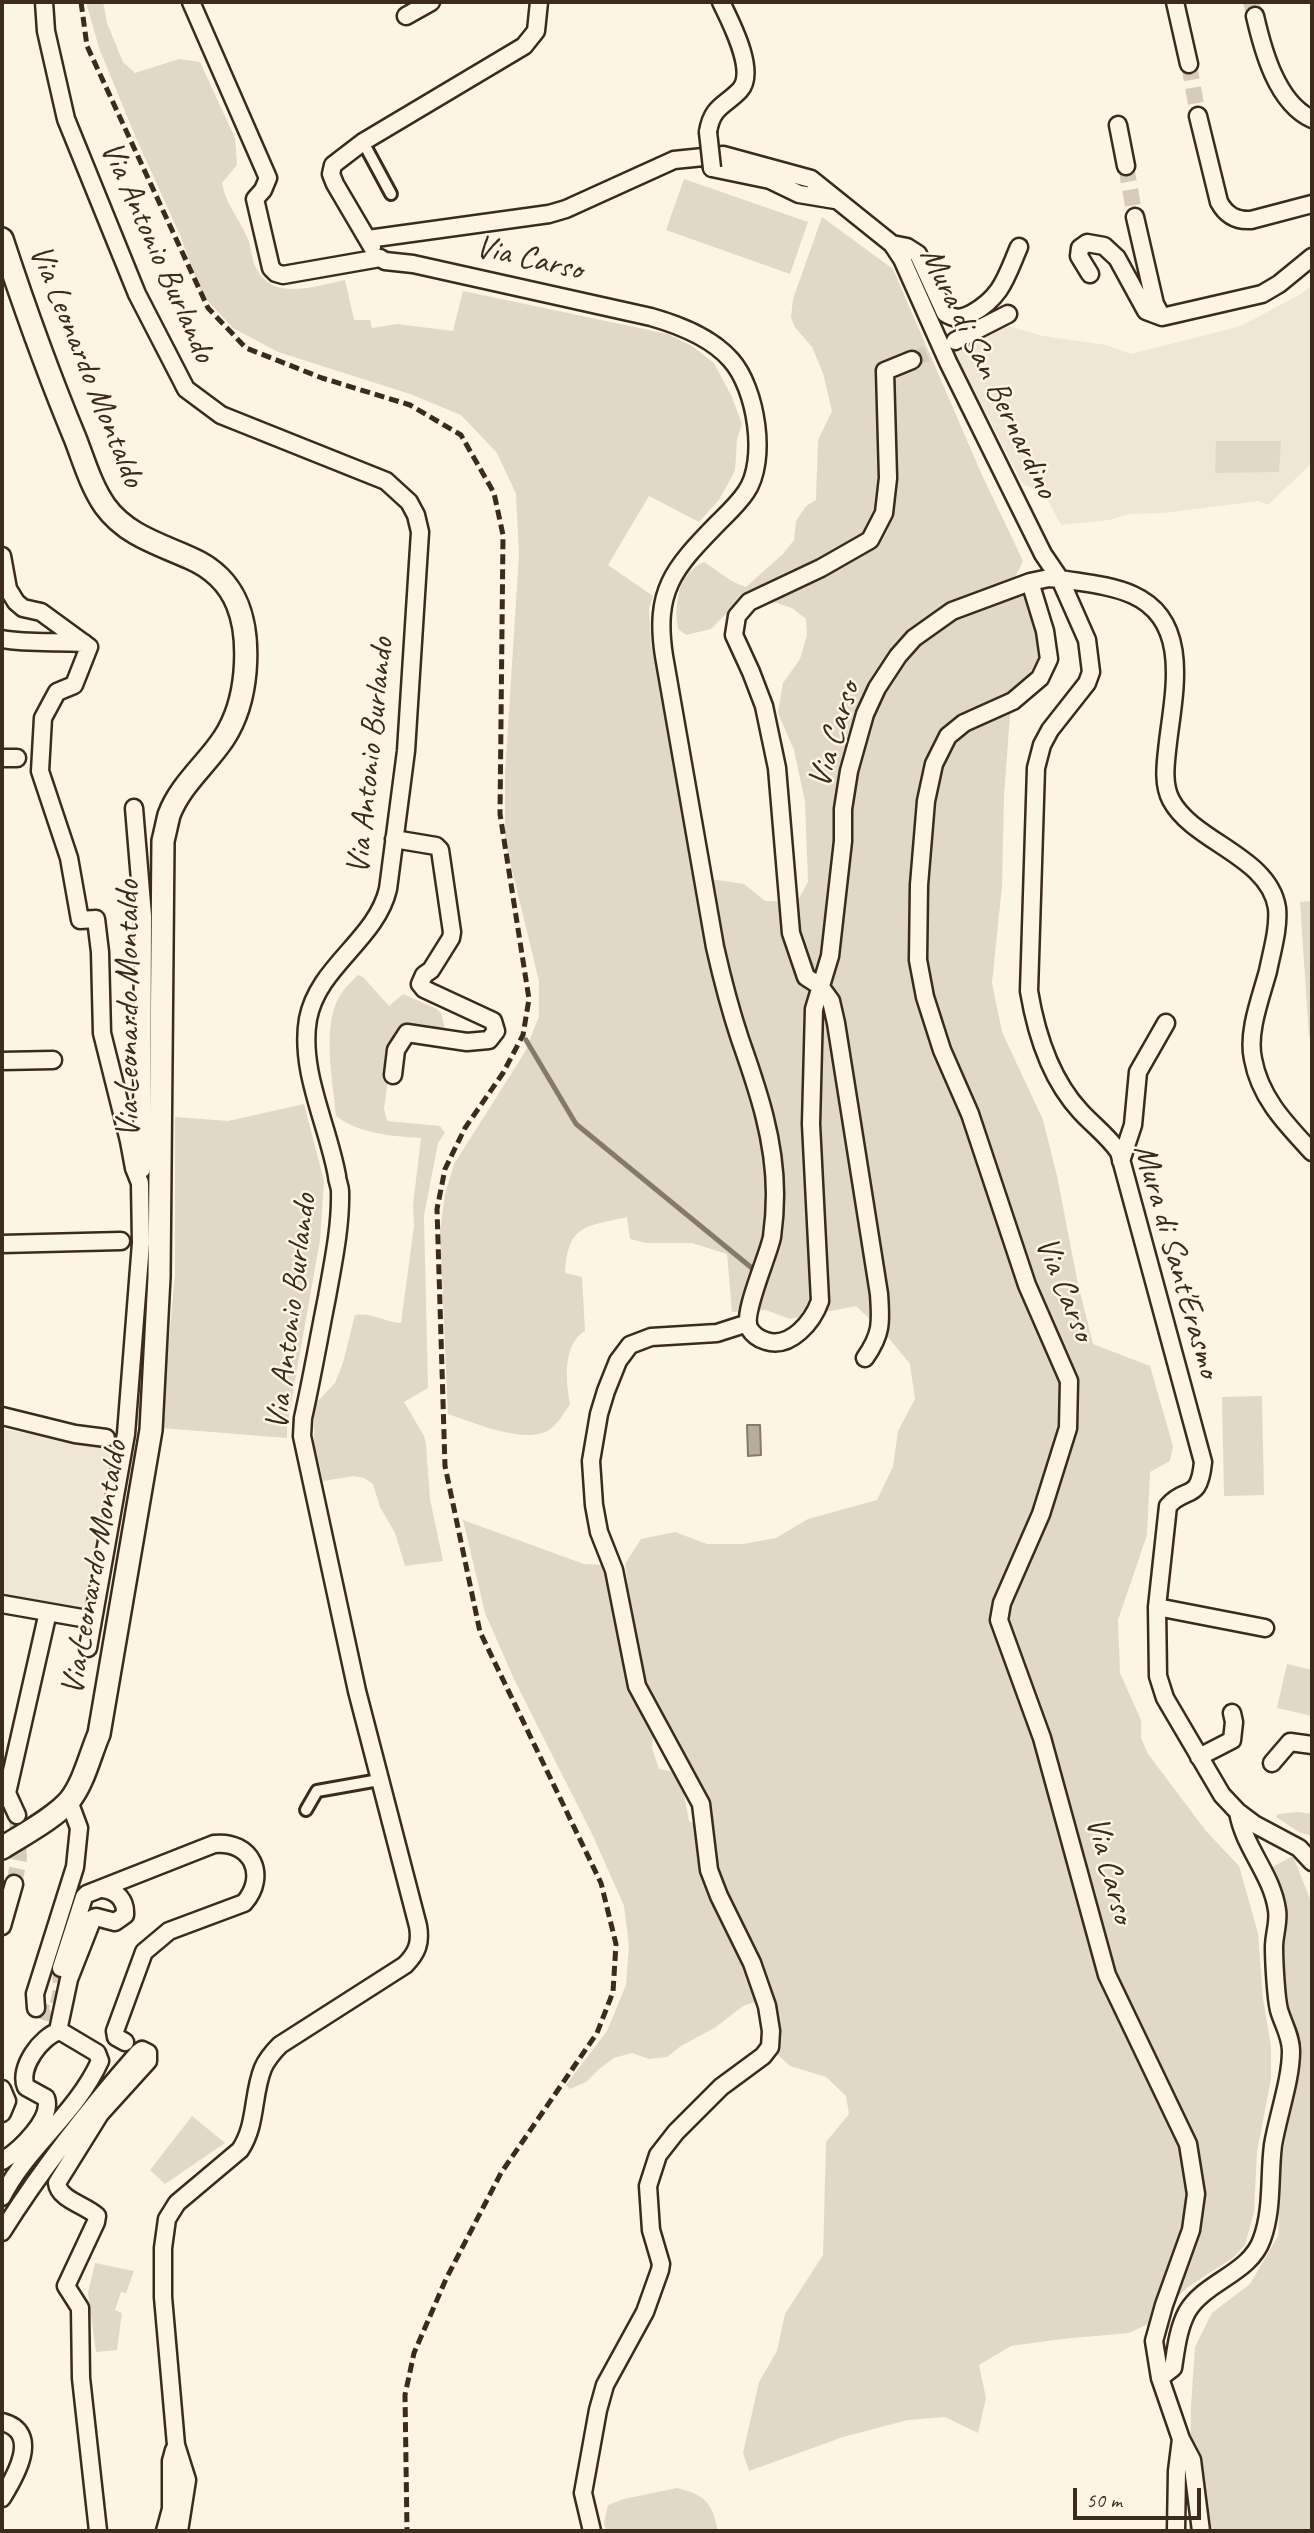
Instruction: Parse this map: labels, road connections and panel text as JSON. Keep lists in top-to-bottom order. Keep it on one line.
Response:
{"streets":{"main road":["Via Leonardo Montaldo"],"street":["Via Antonio Burlando","Via Carso","Mura di San Bernardino","Mura di Sant'Erasmo"]},"crossings":[["Mura di San Bernardino","Mura di Sant'Erasmo"]],"scale_bar":"50 m"}
